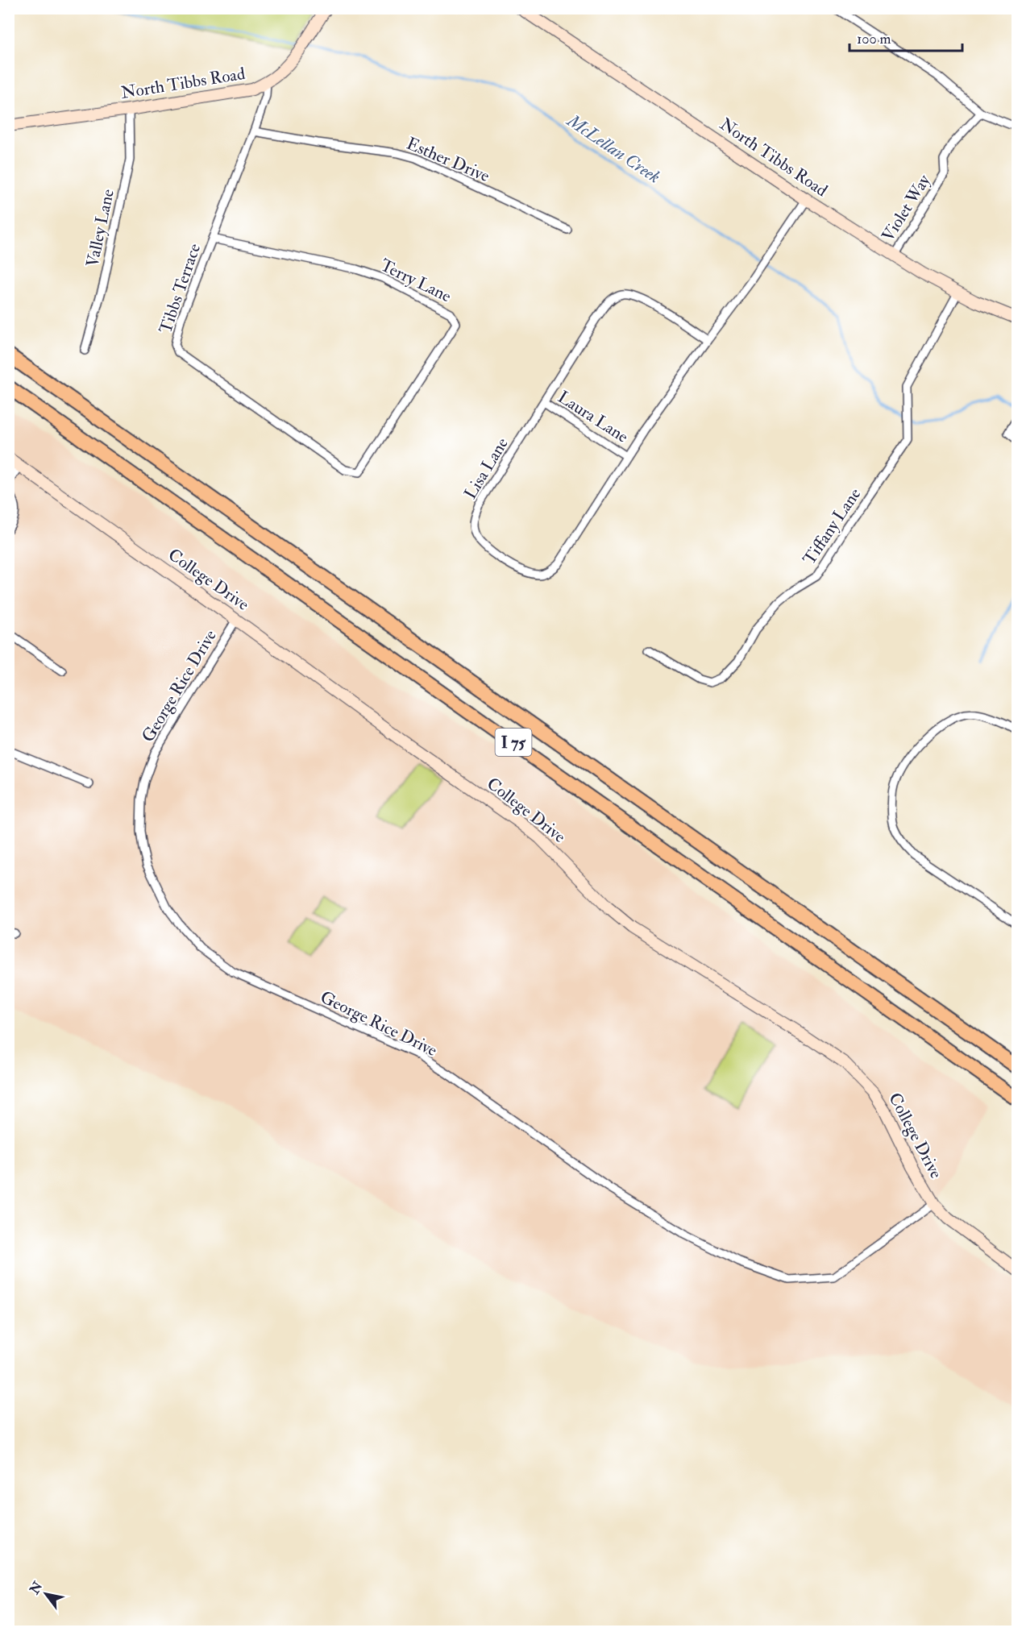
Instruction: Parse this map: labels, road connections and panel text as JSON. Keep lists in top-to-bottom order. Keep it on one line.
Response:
{"streets":{"highway":["I 75"],"street":["North Tibbs Road","Esther Drive","Violet Way","Valley Lane","Terry Lane","Tibbs Terrace","Laura Lane","Lisa Lane","Tiffany Lane","College Drive","George Rice Drive"]},"crossings":[["North Tibbs Road","Violet Way"],["North Tibbs Road","Valley Lane"],["North Tibbs Road","Tibbs Terrace"],["North Tibbs Road","Lisa Lane"],["North Tibbs Road","Tiffany Lane"],["Esther Drive","Tibbs Terrace"],["Terry Lane","Tibbs Terrace"],["Laura Lane","Lisa Lane"],["College Drive","George Rice Drive"]],"water":["McLellan Creek"],"scale_bar":"100 m","north":"top left"}
